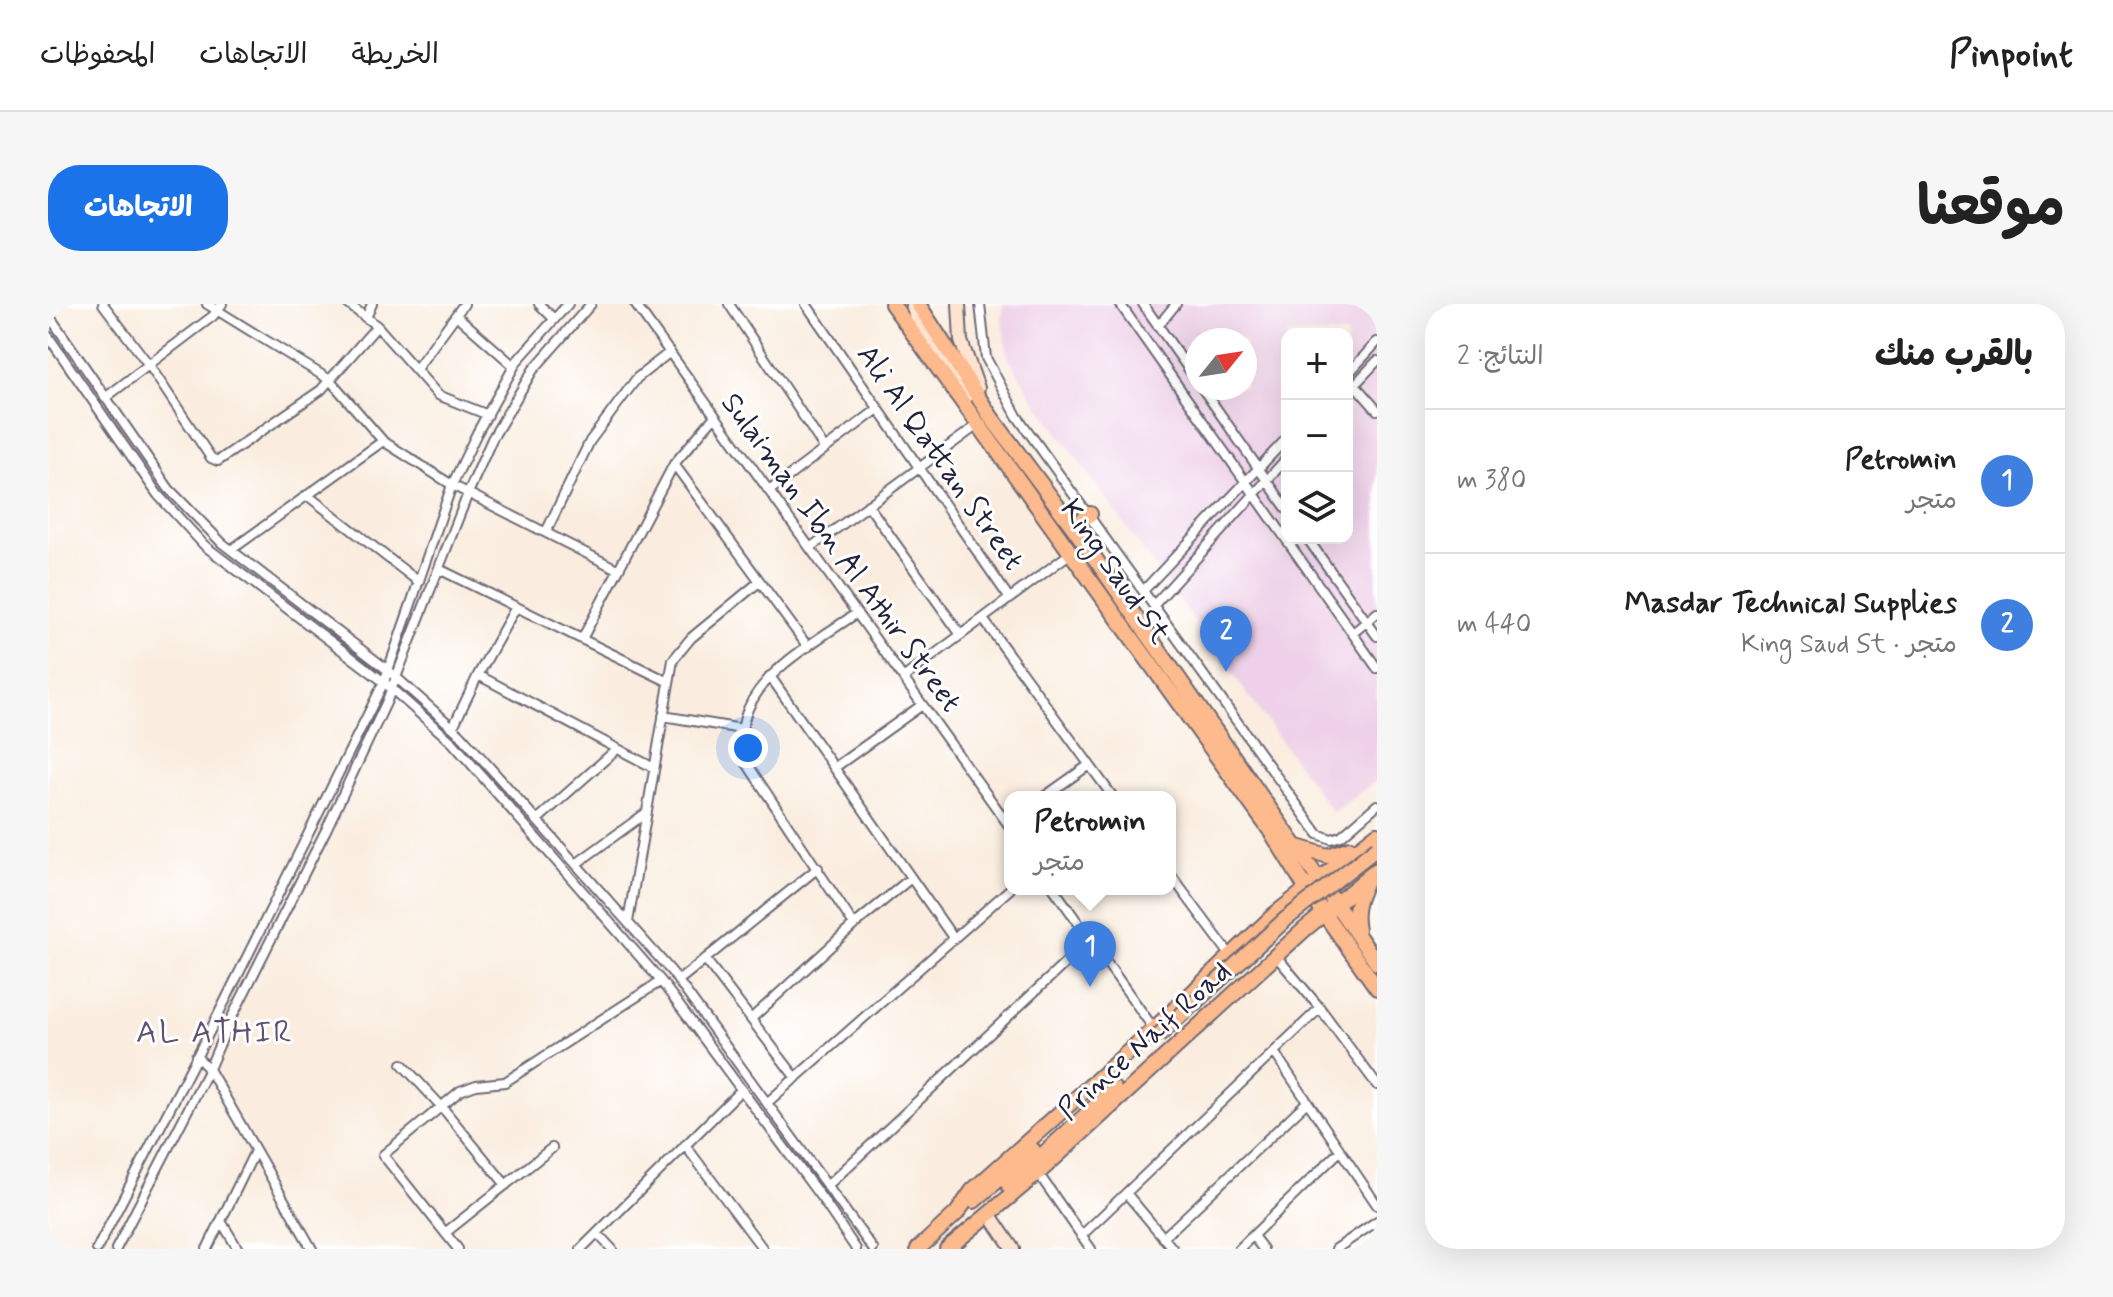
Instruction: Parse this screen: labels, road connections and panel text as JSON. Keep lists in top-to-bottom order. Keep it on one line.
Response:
{"streets":{"main road":["King Saud St","Prince Naif Road"],"street":["Ali Al Qattan Street","Sulaiman Ibn Al Athir Street"]},"crossings":[["King Saud St","Prince Naif Road"]],"districts":["AL ATHIR"],"north":"top right","page":{"header":"Pinpoint","nav":["الخريطة","الاتجاهات","المحفوظات"],"title":"موقعنا","buttons":"الاتجاهات","heading":["بالقرب منك","النتائج: 2"],"map_buttons":["+","−"],"list":[{"mark":"1","name":"Petromin","note":"متجر","value":"380 m"},{"mark":"2","name":"Masdar Technical Supplies","note":"متجر · King Saud St","value":"440 m"}],"pins":["2","1"],"popup":["Petromin","متجر"]}}
